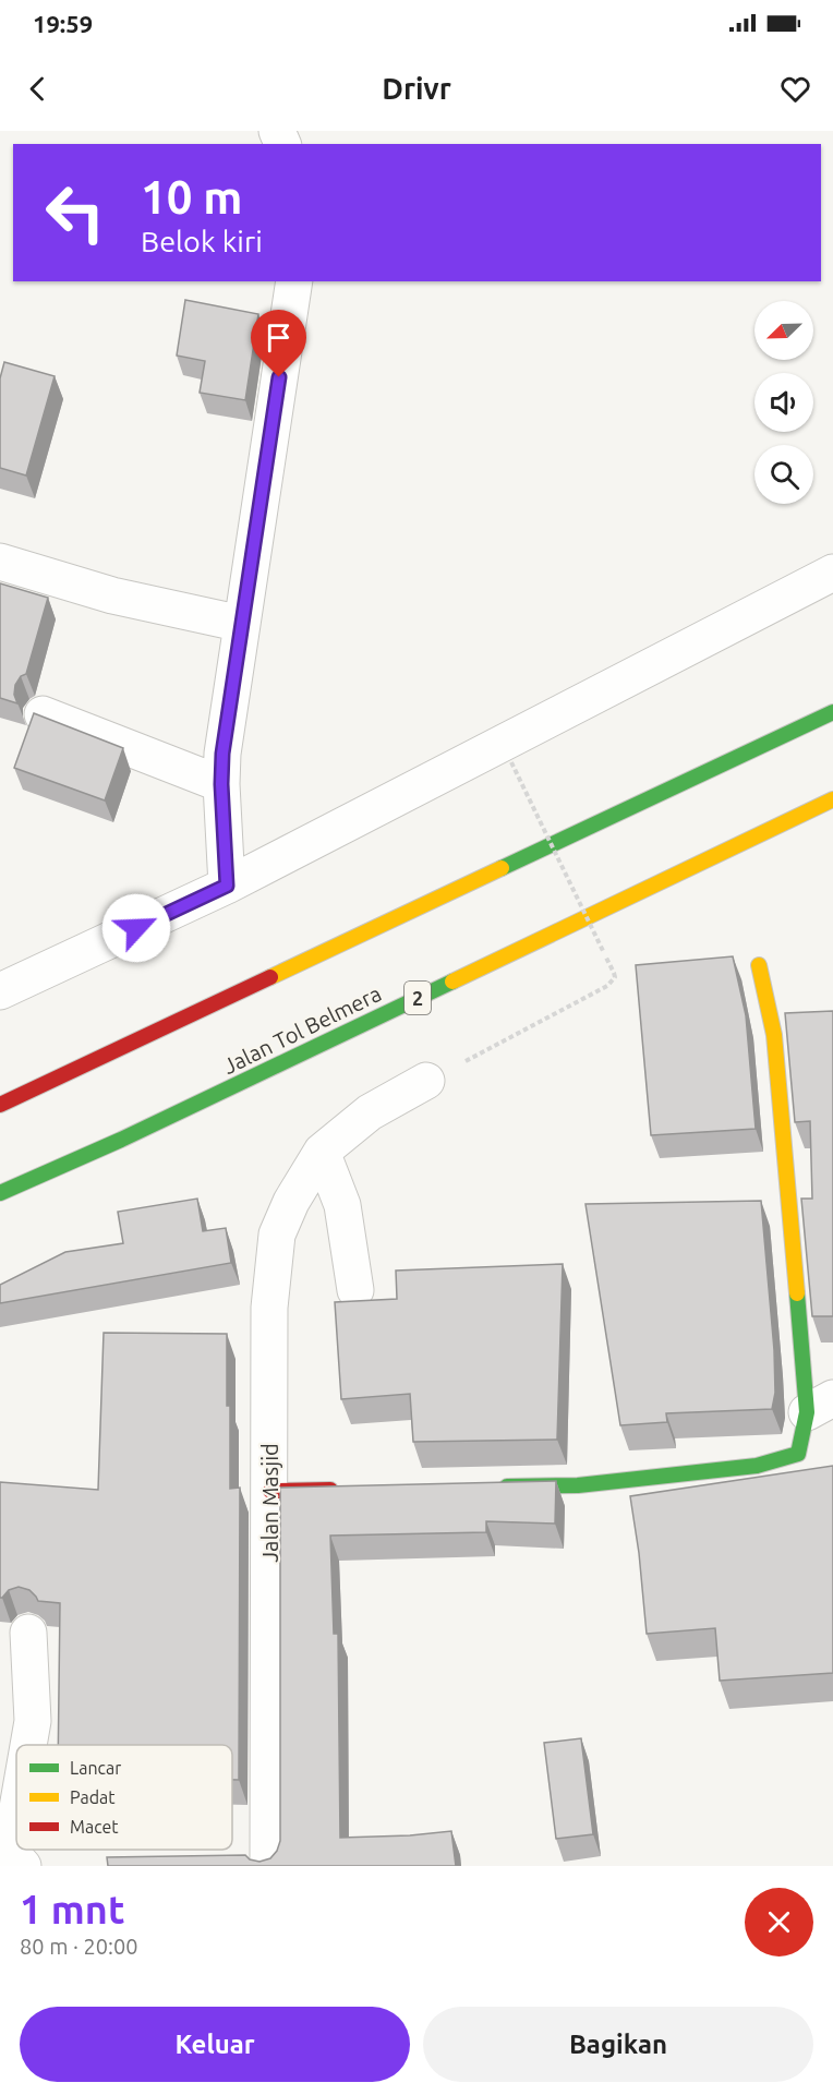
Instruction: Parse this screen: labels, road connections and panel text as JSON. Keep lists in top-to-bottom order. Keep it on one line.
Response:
{"streets":{"main road":["2","Jalan Tol Belmera"],"street":["Jalan Masjid"]},"legend":["Lancar","Padat","Macet"],"north":"bottom left","page":{"status":"19:59","header":"Drivr","turn":["10 m","Belok kiri"],"heading":["1 mnt","80 m · 20:00"],"buttons":["Keluar","Bagikan"]}}
